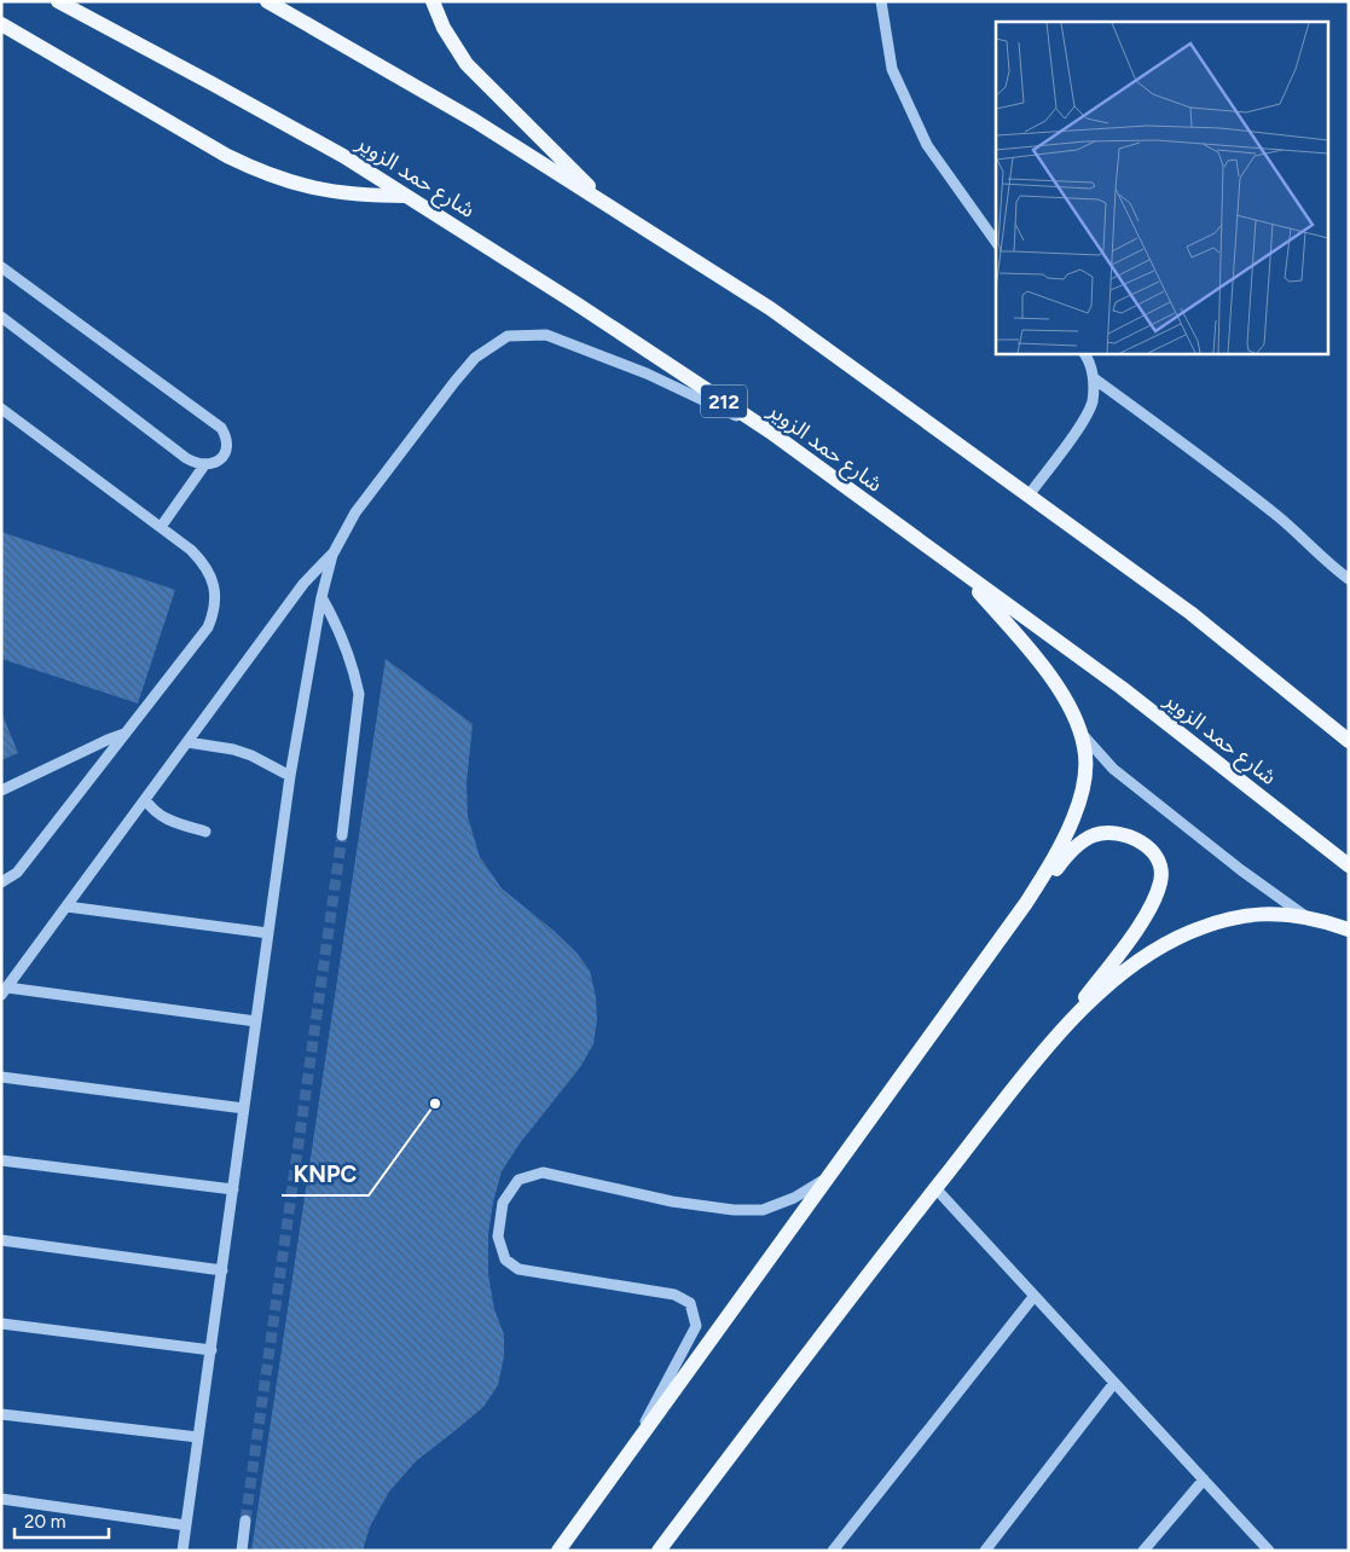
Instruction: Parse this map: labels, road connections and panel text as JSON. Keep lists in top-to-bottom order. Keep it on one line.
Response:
{"streets":{"main road":["شارع حمد الزوير","212"]},"places":["KNPC"],"scale_bar":"20 m"}
